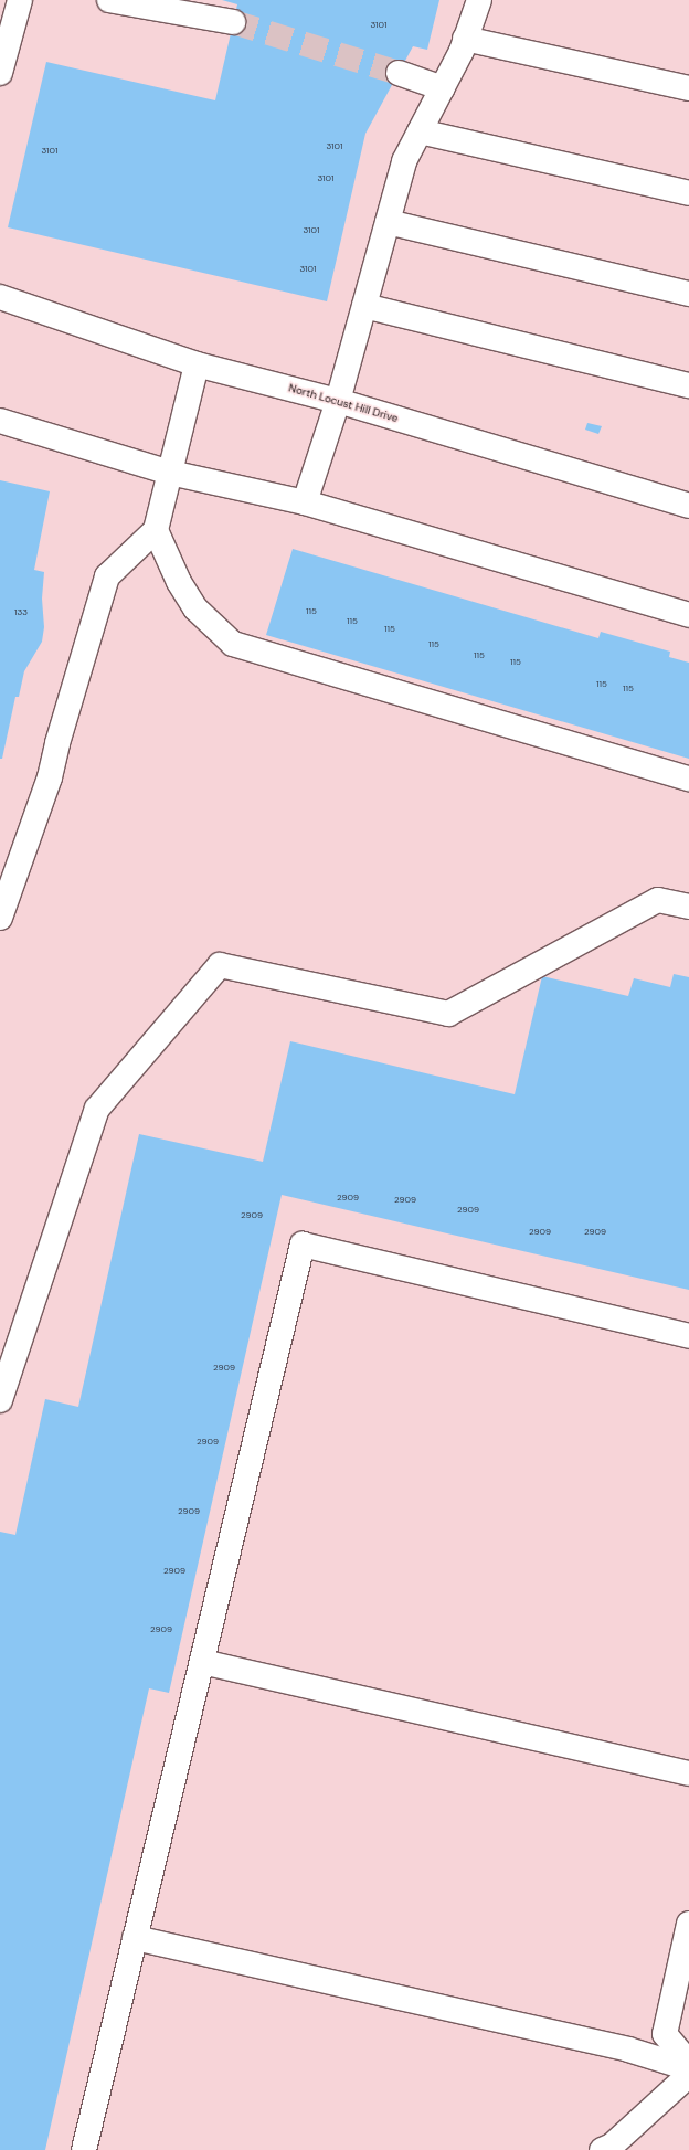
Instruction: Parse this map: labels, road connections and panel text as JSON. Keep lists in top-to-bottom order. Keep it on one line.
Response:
{"streets":{"street":["North Locust Hill Drive"]},"house_numbers":["3101","3101","3101","3101","3101","3101","115","133","115","115","115","115","115","115","115","2909","2909","2909","2909","2909","2909","2909","2909","2909","2909","2909"]}
